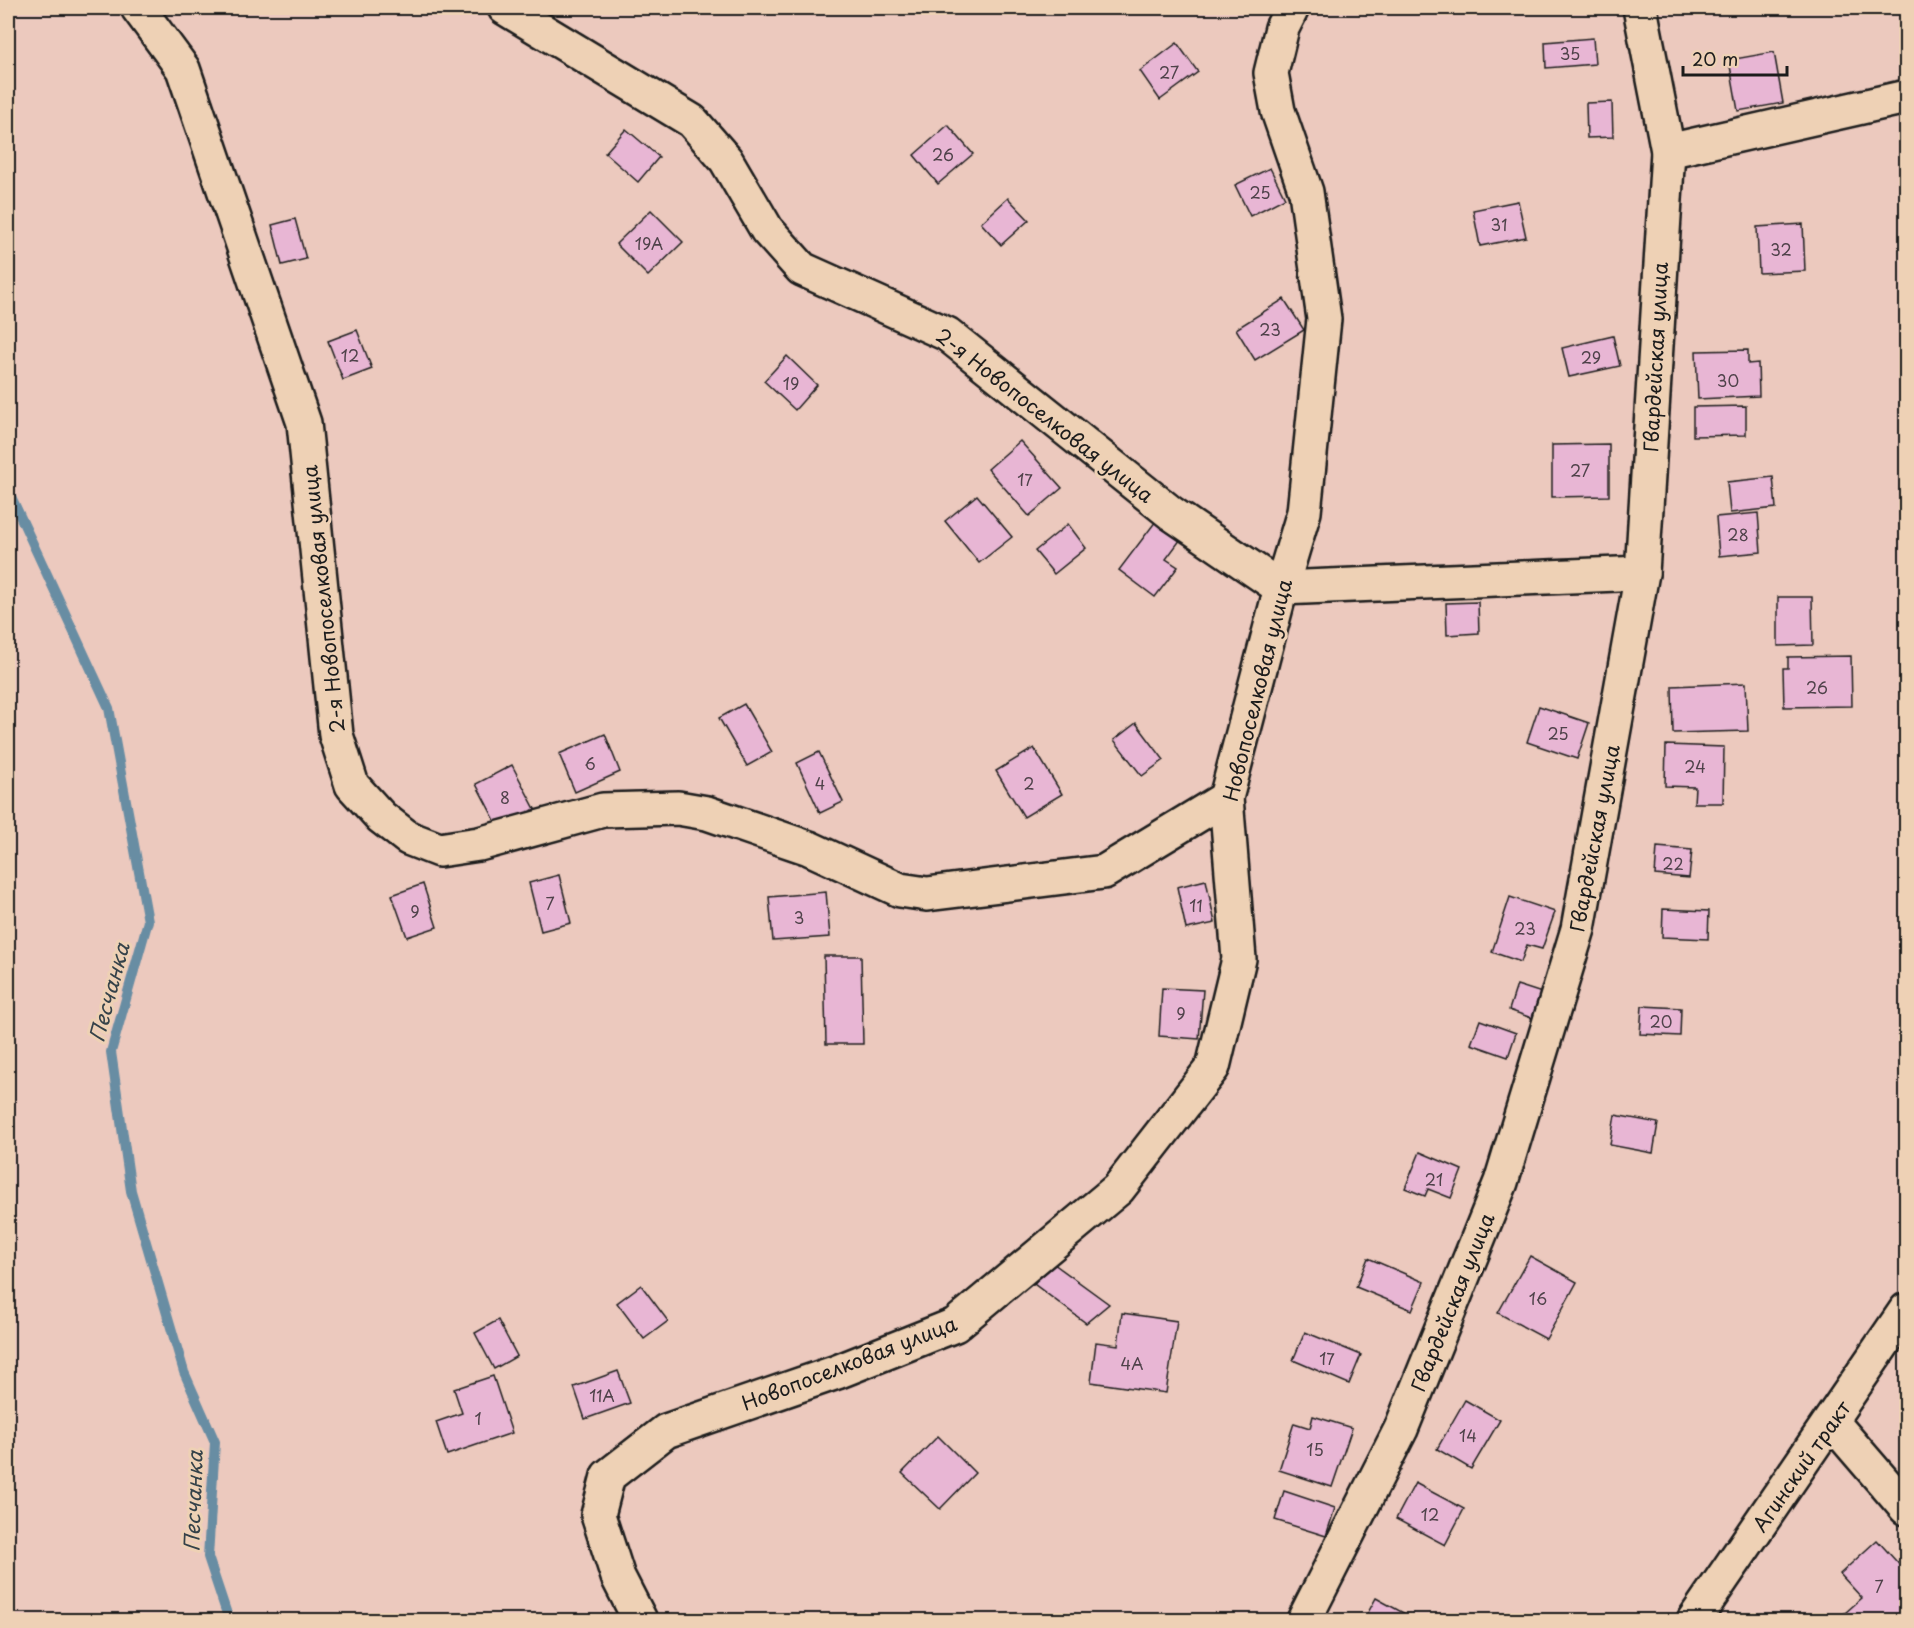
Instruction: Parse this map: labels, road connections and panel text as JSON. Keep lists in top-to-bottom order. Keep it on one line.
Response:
{"streets":{"main road":["Гвардейская улица","2-я Новопоселковая улица","Новопоселковая улица","Агинский тракт"]},"crossings":[["2-я Новопоселковая улица","Новопоселковая улица"]],"water":["Песчанка"],"house_numbers":["35","27","26","25","31","19А","32","23","12","29","30","19","27","17","28","26","25","6","24","4","2","8","22","7","11","9","3","23","9","20","21","16","17","4А","11А","1","14","15","12","7"],"scale_bar":"20 m"}
